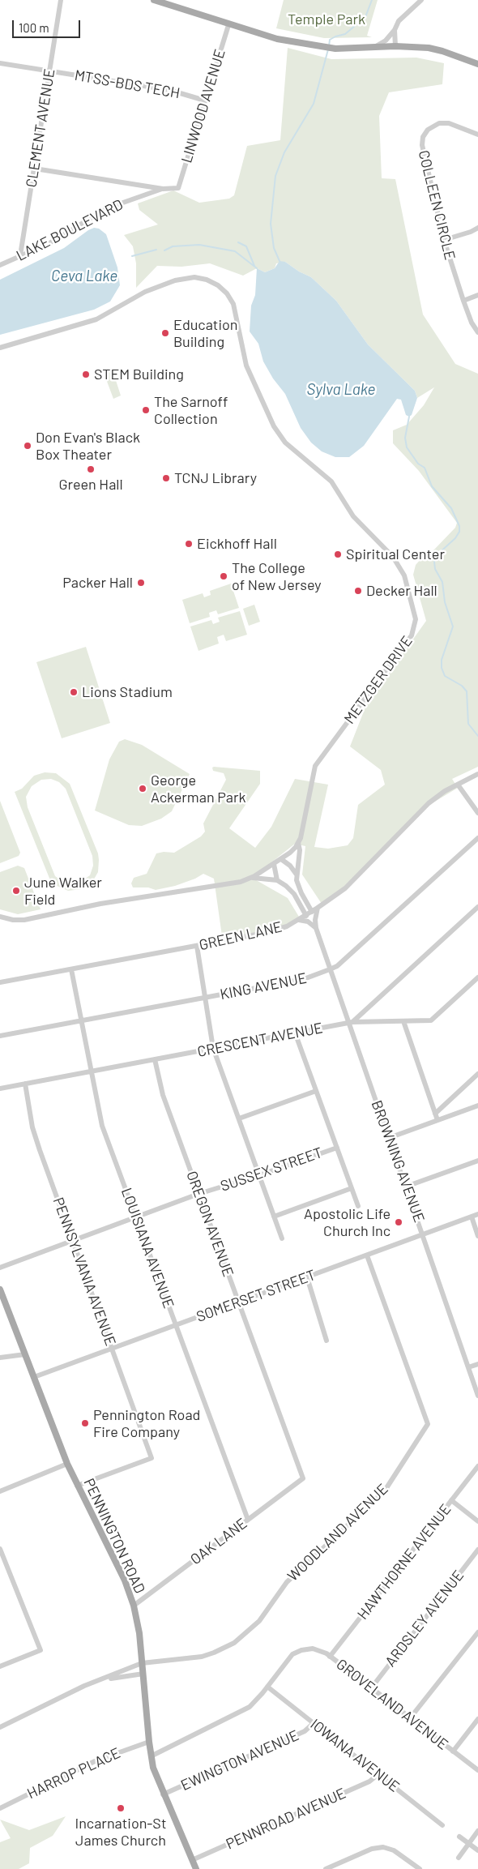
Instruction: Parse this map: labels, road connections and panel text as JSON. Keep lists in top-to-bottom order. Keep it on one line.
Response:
{"streets":{"main road":["PENNINGTON ROAD"],"street":["MTSS-BDS TECH","LINWOOD AVENUE","CLEMENT AVENUE","COLLEEN CIRCLE","LAKE BOULEVARD","METZGER DRIVE","GREEN LANE","KING AVENUE","CRESCENT AVENUE","BROWNING AVENUE","SUSSEX STREET","OREGON AVENUE","LOUISIANA AVENUE","PENNSYLVANIA AVENUE","SOMERSET STREET","WOODLAND AVENUE","OAK LANE","HAWTHORNE AVENUE","ARDSLEY AVENUE","GROVELAND AVENUE","IOWANA AVENUE","EWINGTON AVENUE","HARROP PLACE","PENNROAD AVENUE"]},"crossings":[["MTSS-BDS TECH","LINWOOD AVENUE"],["MTSS-BDS TECH","CLEMENT AVENUE"],["LINWOOD AVENUE","LAKE BOULEVARD"],["CLEMENT AVENUE","LAKE BOULEVARD"],["GREEN LANE","LOUISIANA AVENUE"],["KING AVENUE","BROWNING AVENUE"],["KING AVENUE","LOUISIANA AVENUE"],["CRESCENT AVENUE","BROWNING AVENUE"],["CRESCENT AVENUE","OREGON AVENUE"],["CRESCENT AVENUE","LOUISIANA AVENUE"],["CRESCENT AVENUE","PENNSYLVANIA AVENUE"],["BROWNING AVENUE","SOMERSET STREET"],["SUSSEX STREET","OREGON AVENUE"],["SUSSEX STREET","LOUISIANA AVENUE"],["SUSSEX STREET","PENNSYLVANIA AVENUE"],["OREGON AVENUE","SOMERSET STREET"],["OREGON AVENUE","OAK LANE"],["LOUISIANA AVENUE","SOMERSET STREET"],["LOUISIANA AVENUE","OAK LANE"],["PENNSYLVANIA AVENUE","SOMERSET STREET"],["PENNSYLVANIA AVENUE","PENNINGTON ROAD"],["SOMERSET STREET","WOODLAND AVENUE"],["SOMERSET STREET","PENNINGTON ROAD"],["WOODLAND AVENUE","PENNINGTON ROAD"],["PENNINGTON ROAD","OAK LANE"],["PENNINGTON ROAD","EWINGTON AVENUE"],["PENNINGTON ROAD","HARROP PLACE"],["PENNINGTON ROAD","PENNROAD AVENUE"],["HAWTHORNE AVENUE","GROVELAND AVENUE"],["ARDSLEY AVENUE","GROVELAND AVENUE"],["GROVELAND AVENUE","IOWANA AVENUE"],["IOWANA AVENUE","EWINGTON AVENUE"],["IOWANA AVENUE","PENNROAD AVENUE"]],"water":["Ceva Lake","Sylva Lake"],"parks":["Temple Park"],"places":["Education Building","STEM Building","The Sarnoff Collection","Don Evan's Black Box Theater","Green Hall","TCNJ Library","Eickhoff Hall","Spiritual Center","The College of New Jersey","Packer Hall","Decker Hall","Lions Stadium","George Ackerman Park","June Walker Field","Apostolic Life Church Inc","Pennington Road Fire Company","Incarnation-St James Church"],"scale_bar":"100 m"}
